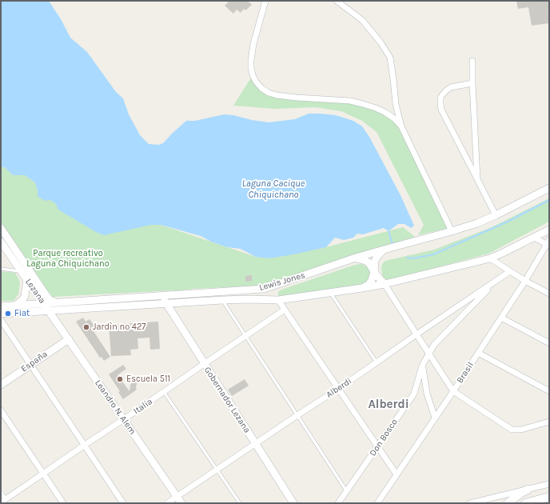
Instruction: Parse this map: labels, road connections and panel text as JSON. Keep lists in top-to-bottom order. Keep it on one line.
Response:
{"streets":{"street":["Lewis Jones","Lezana","España","Brasil","Alberdi","Gobernador Lezana","Italia","Leandro N. Alem","Don Bosco"]},"crossings":[["Lewis Jones","Lezana"],["Lewis Jones","Gobernador Lezana"],["Lewis Jones","Leandro N. Alem"],["Lezana","Leandro N. Alem"],["España","Leandro N. Alem"],["Alberdi","Gobernador Lezana"],["Alberdi","Leandro N. Alem"],["Alberdi","Don Bosco"],["Gobernador Lezana","Italia"],["Italia","Leandro N. Alem"]],"districts":["Alberdi"],"water":["Laguna Cacique Chiquichano"],"parks":["Parque recreativo Laguna Chiquichano"],"places":["Fiat","Jardìn nº 427","Escuela 511"]}
